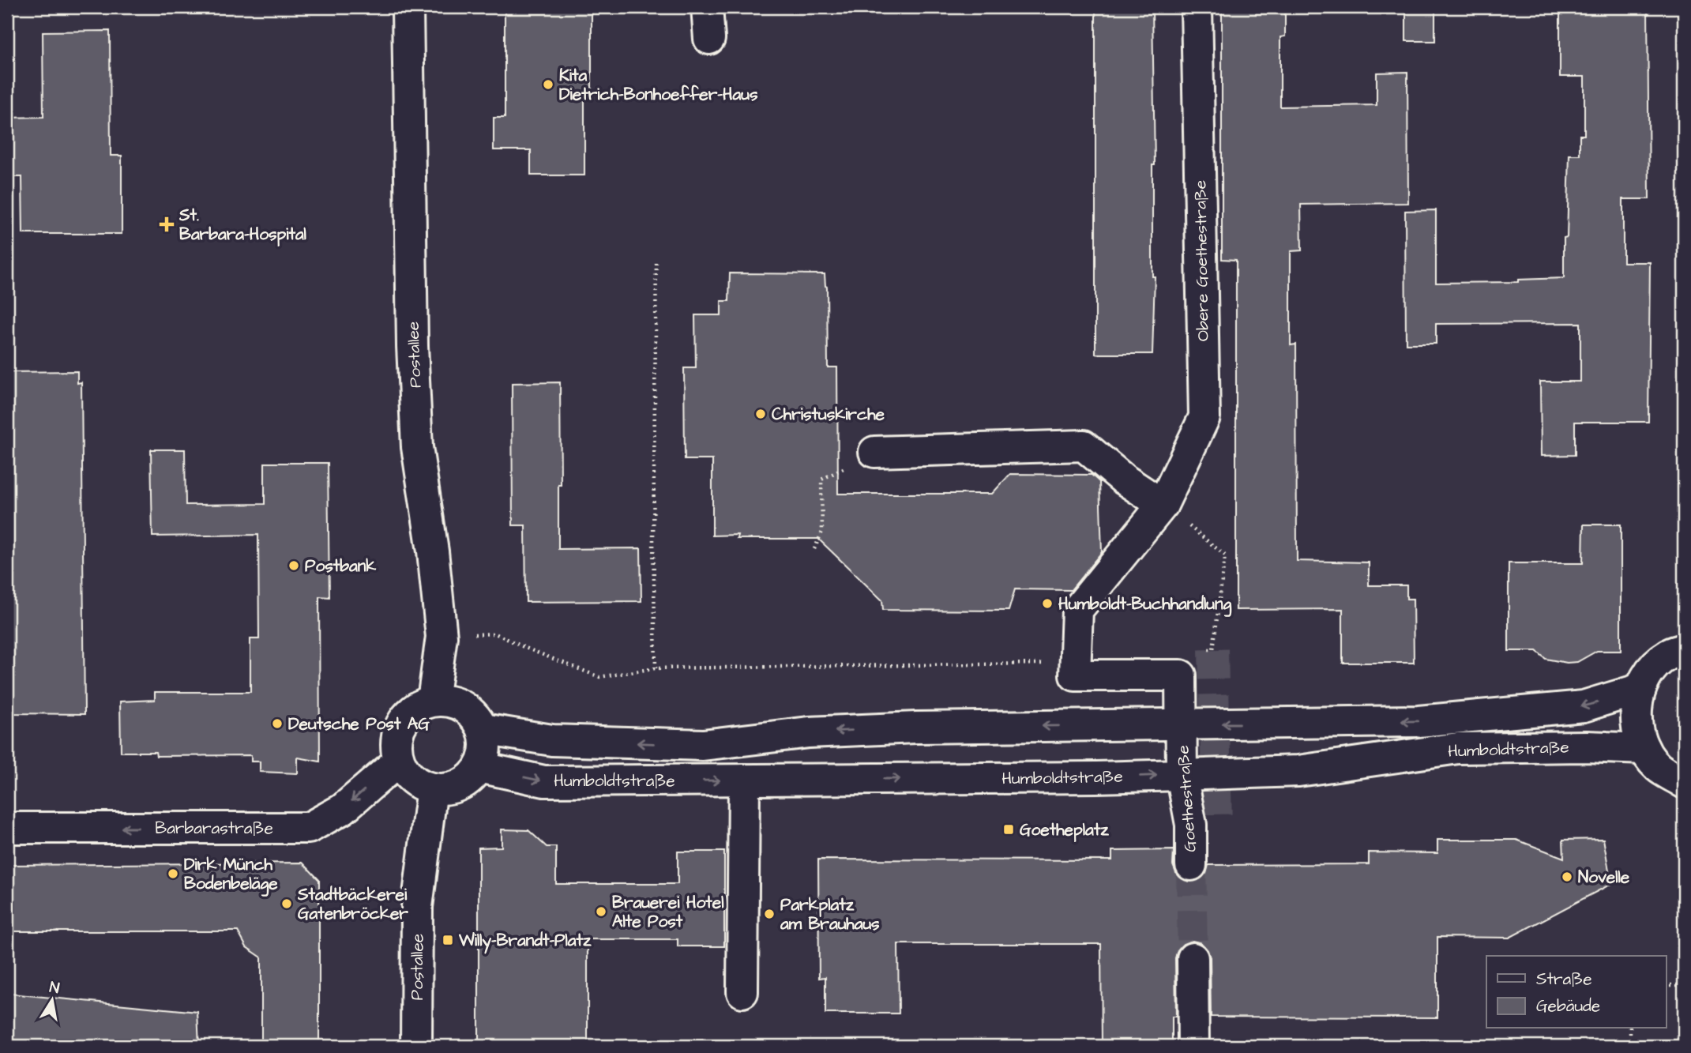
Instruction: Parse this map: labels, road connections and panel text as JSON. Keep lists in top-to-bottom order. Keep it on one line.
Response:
{"streets":{"main road":["Obere Goethestraße","Postallee","Humboldtstraße","Goethestraße","Barbarastraße"]},"crossings":[["Postallee","Humboldtstraße"],["Postallee","Barbarastraße"],["Humboldtstraße","Goethestraße"],["Humboldtstraße","Barbarastraße"]],"one_way":["Barbarastraße"],"places":{"other":["Kita Dietrich-Bonhoeffer-Haus","Christuskirche","Postbank","Humboldt-Buchhandlung","Deutsche Post AG","Dirk Münch Bodenbeläge","Novelle","Stadtbäckerei Gatenbröcker","Brauerei Hotel Alte Post","Parkplatz am Brauhaus"],"health":["St. Barbara-Hospital"],"transit":["Goetheplatz","Willy-Brandt-Platz"]},"legend":["Straße","Gebäude"],"north":"top"}
